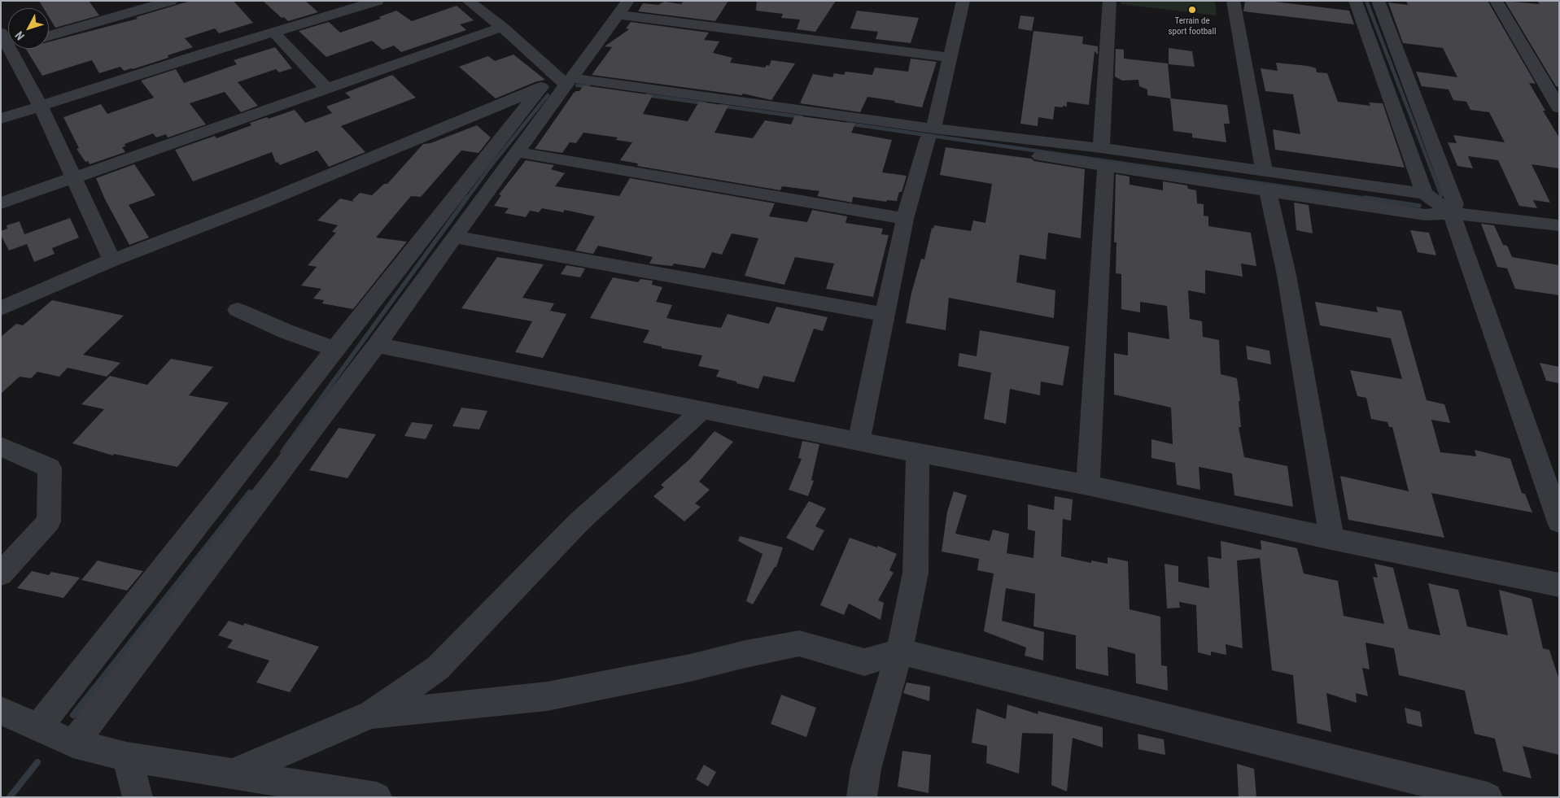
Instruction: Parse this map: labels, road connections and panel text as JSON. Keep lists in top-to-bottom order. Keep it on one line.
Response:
{"places":["Terrain de sport football"],"north":"bottom left"}
